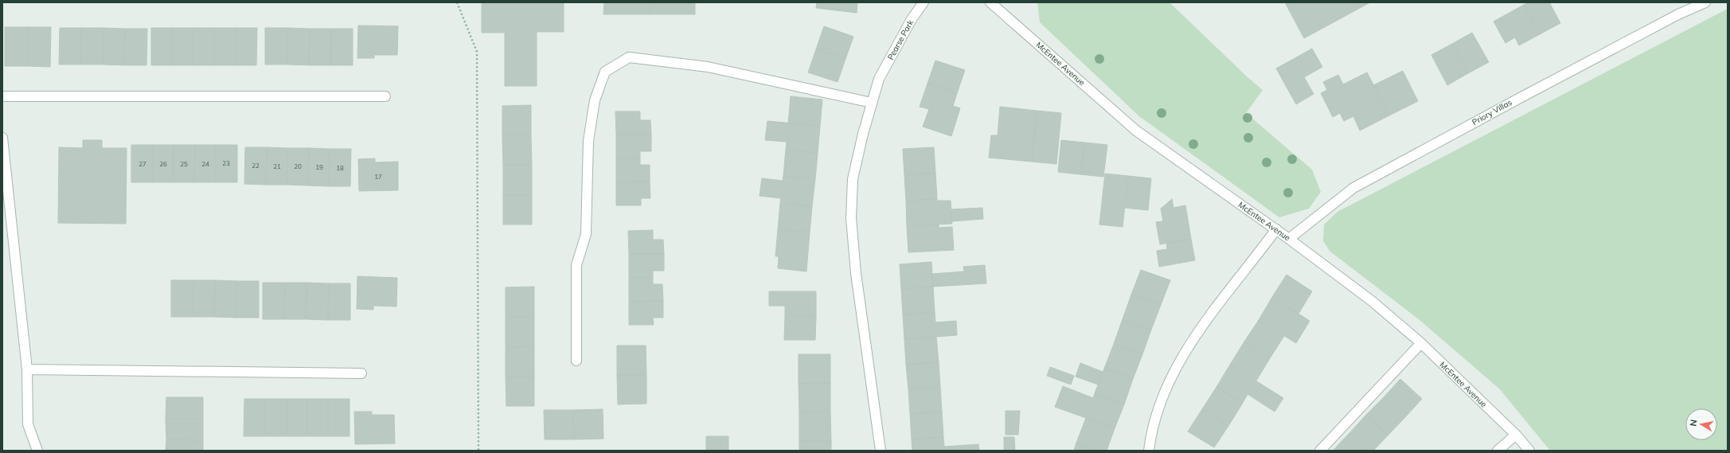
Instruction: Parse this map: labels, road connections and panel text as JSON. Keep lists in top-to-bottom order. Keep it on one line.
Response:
{"streets":{"street":["Pearse Park","McEntee Avenue","Priory Villas"]},"crossings":[["McEntee Avenue","Priory Villas"]],"house_numbers":["23","27","26","25","24","22","21","20","19","18","17"],"north":"left"}
